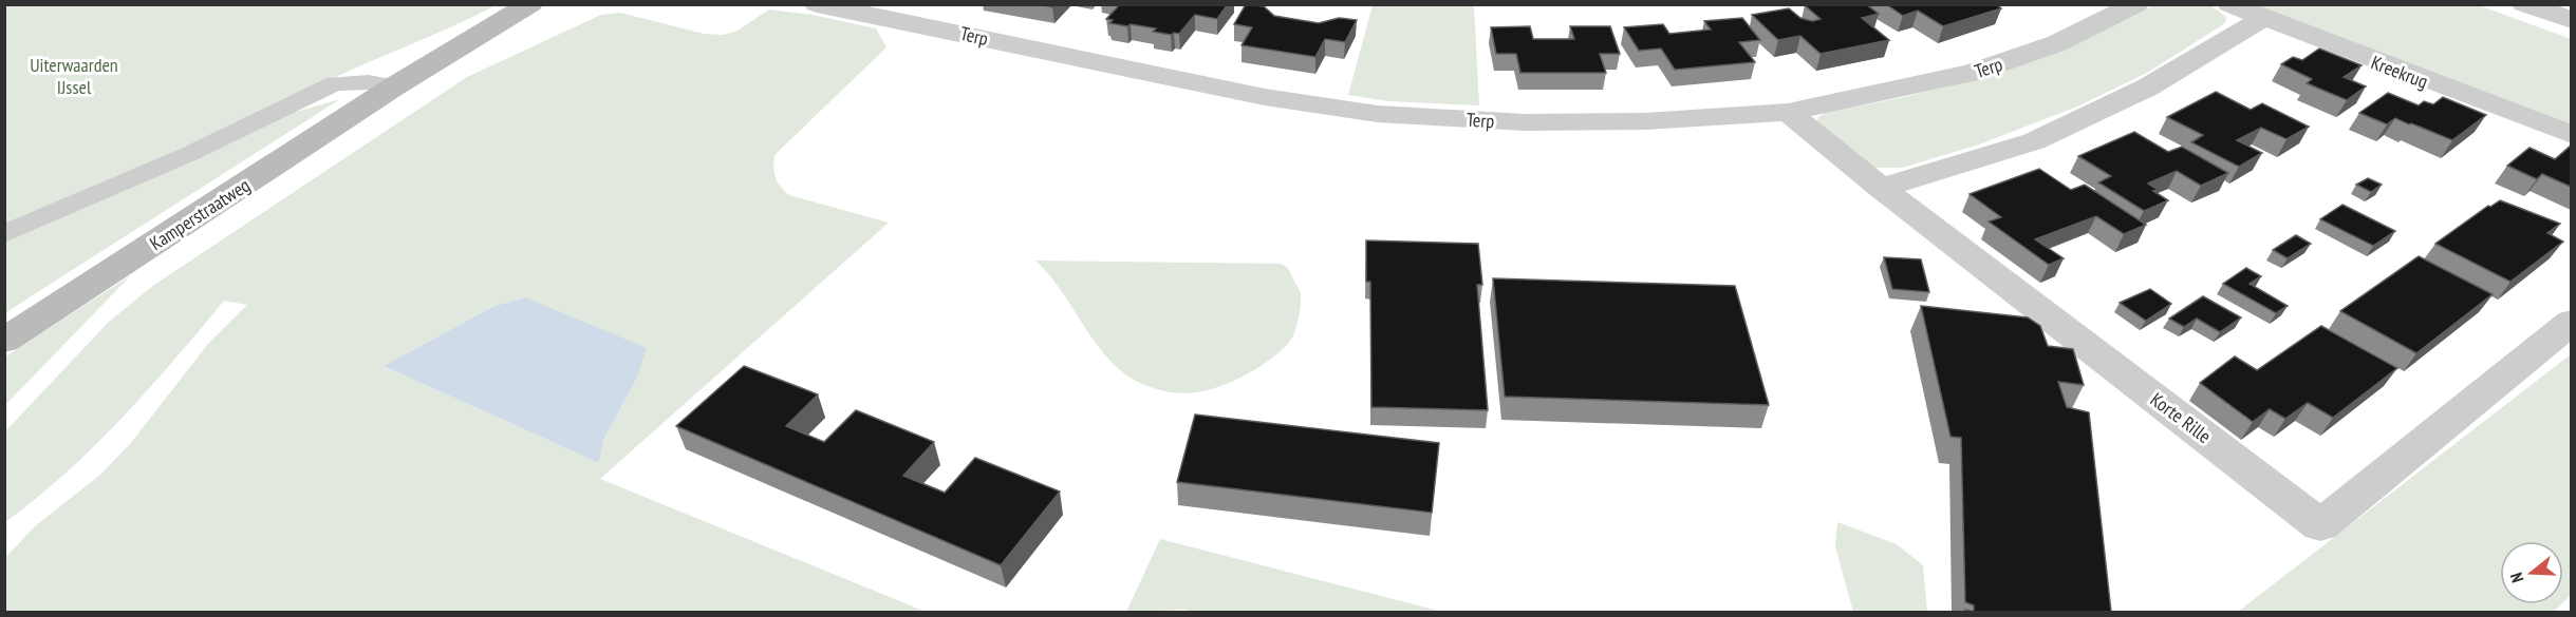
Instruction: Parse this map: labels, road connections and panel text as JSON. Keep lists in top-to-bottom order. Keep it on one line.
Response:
{"streets":{"main road":["Kamperstraatweg"],"street":["Terp","Kreekrug","Korte Rille"]},"crossings":[["Terp","Korte Rille"]],"parks":["Uiterwaarden IJssel"],"north":"left"}
